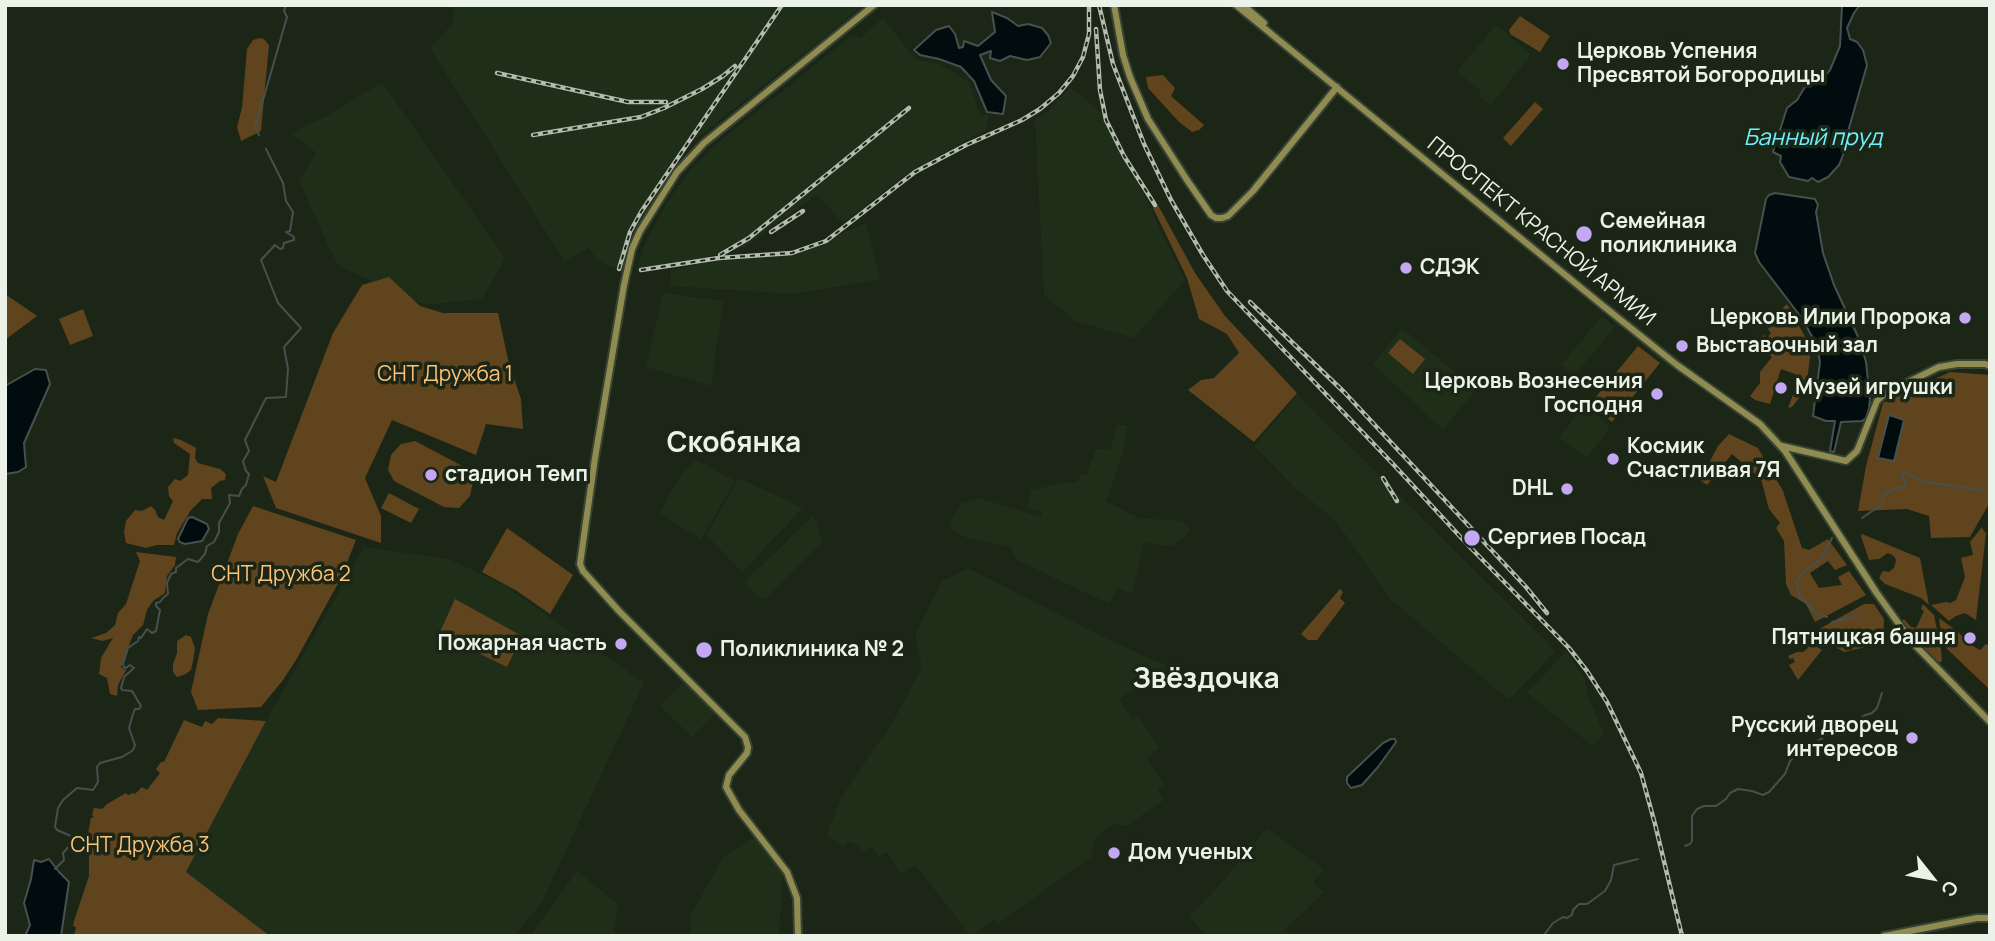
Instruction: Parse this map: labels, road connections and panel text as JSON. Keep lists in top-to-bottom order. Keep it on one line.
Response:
{"streets":{"main road":["ПРОСПЕКТ КРАСНОЙ АРМИИ"]},"districts":["Скобянка","Звёздочка"],"water":["Банный пруд"],"parks":["СНТ Дружба 1","СНТ Дружба 2","СНТ Дружба 3"],"places":["Церковь Успения Пресвятой Богородицы","Семейная поликлиника","СДЭК","Церковь Илии Пророка","Выставочный зал","Музей игрушки","Церковь Вознесения Господня","Космик Счастливая 7Я","стадион Темп","DHL","Сергиев Посад","Пятницкая башня","Пожарная часть","Поликлиника № 2","Русский дворец интересов","Дом ученых"],"north":"bottom right"}
